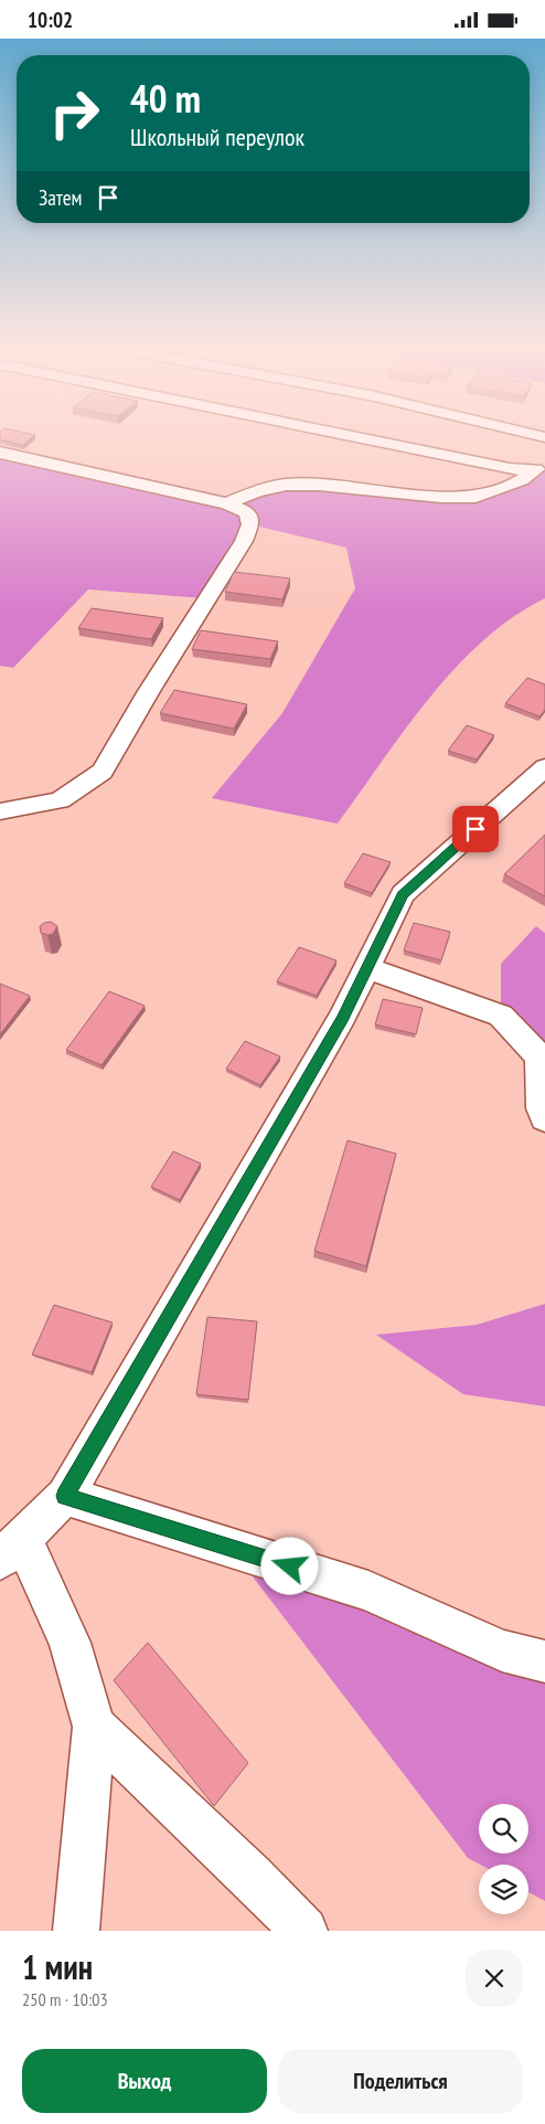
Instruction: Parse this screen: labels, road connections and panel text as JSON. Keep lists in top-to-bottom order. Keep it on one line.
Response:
{"page":{"status":"10:02","turn":["40 m","Школьный переулок"],"then":"Затем","heading":["1 мин","250 m · 10:03"],"buttons":["Выход","Поделиться"]}}
